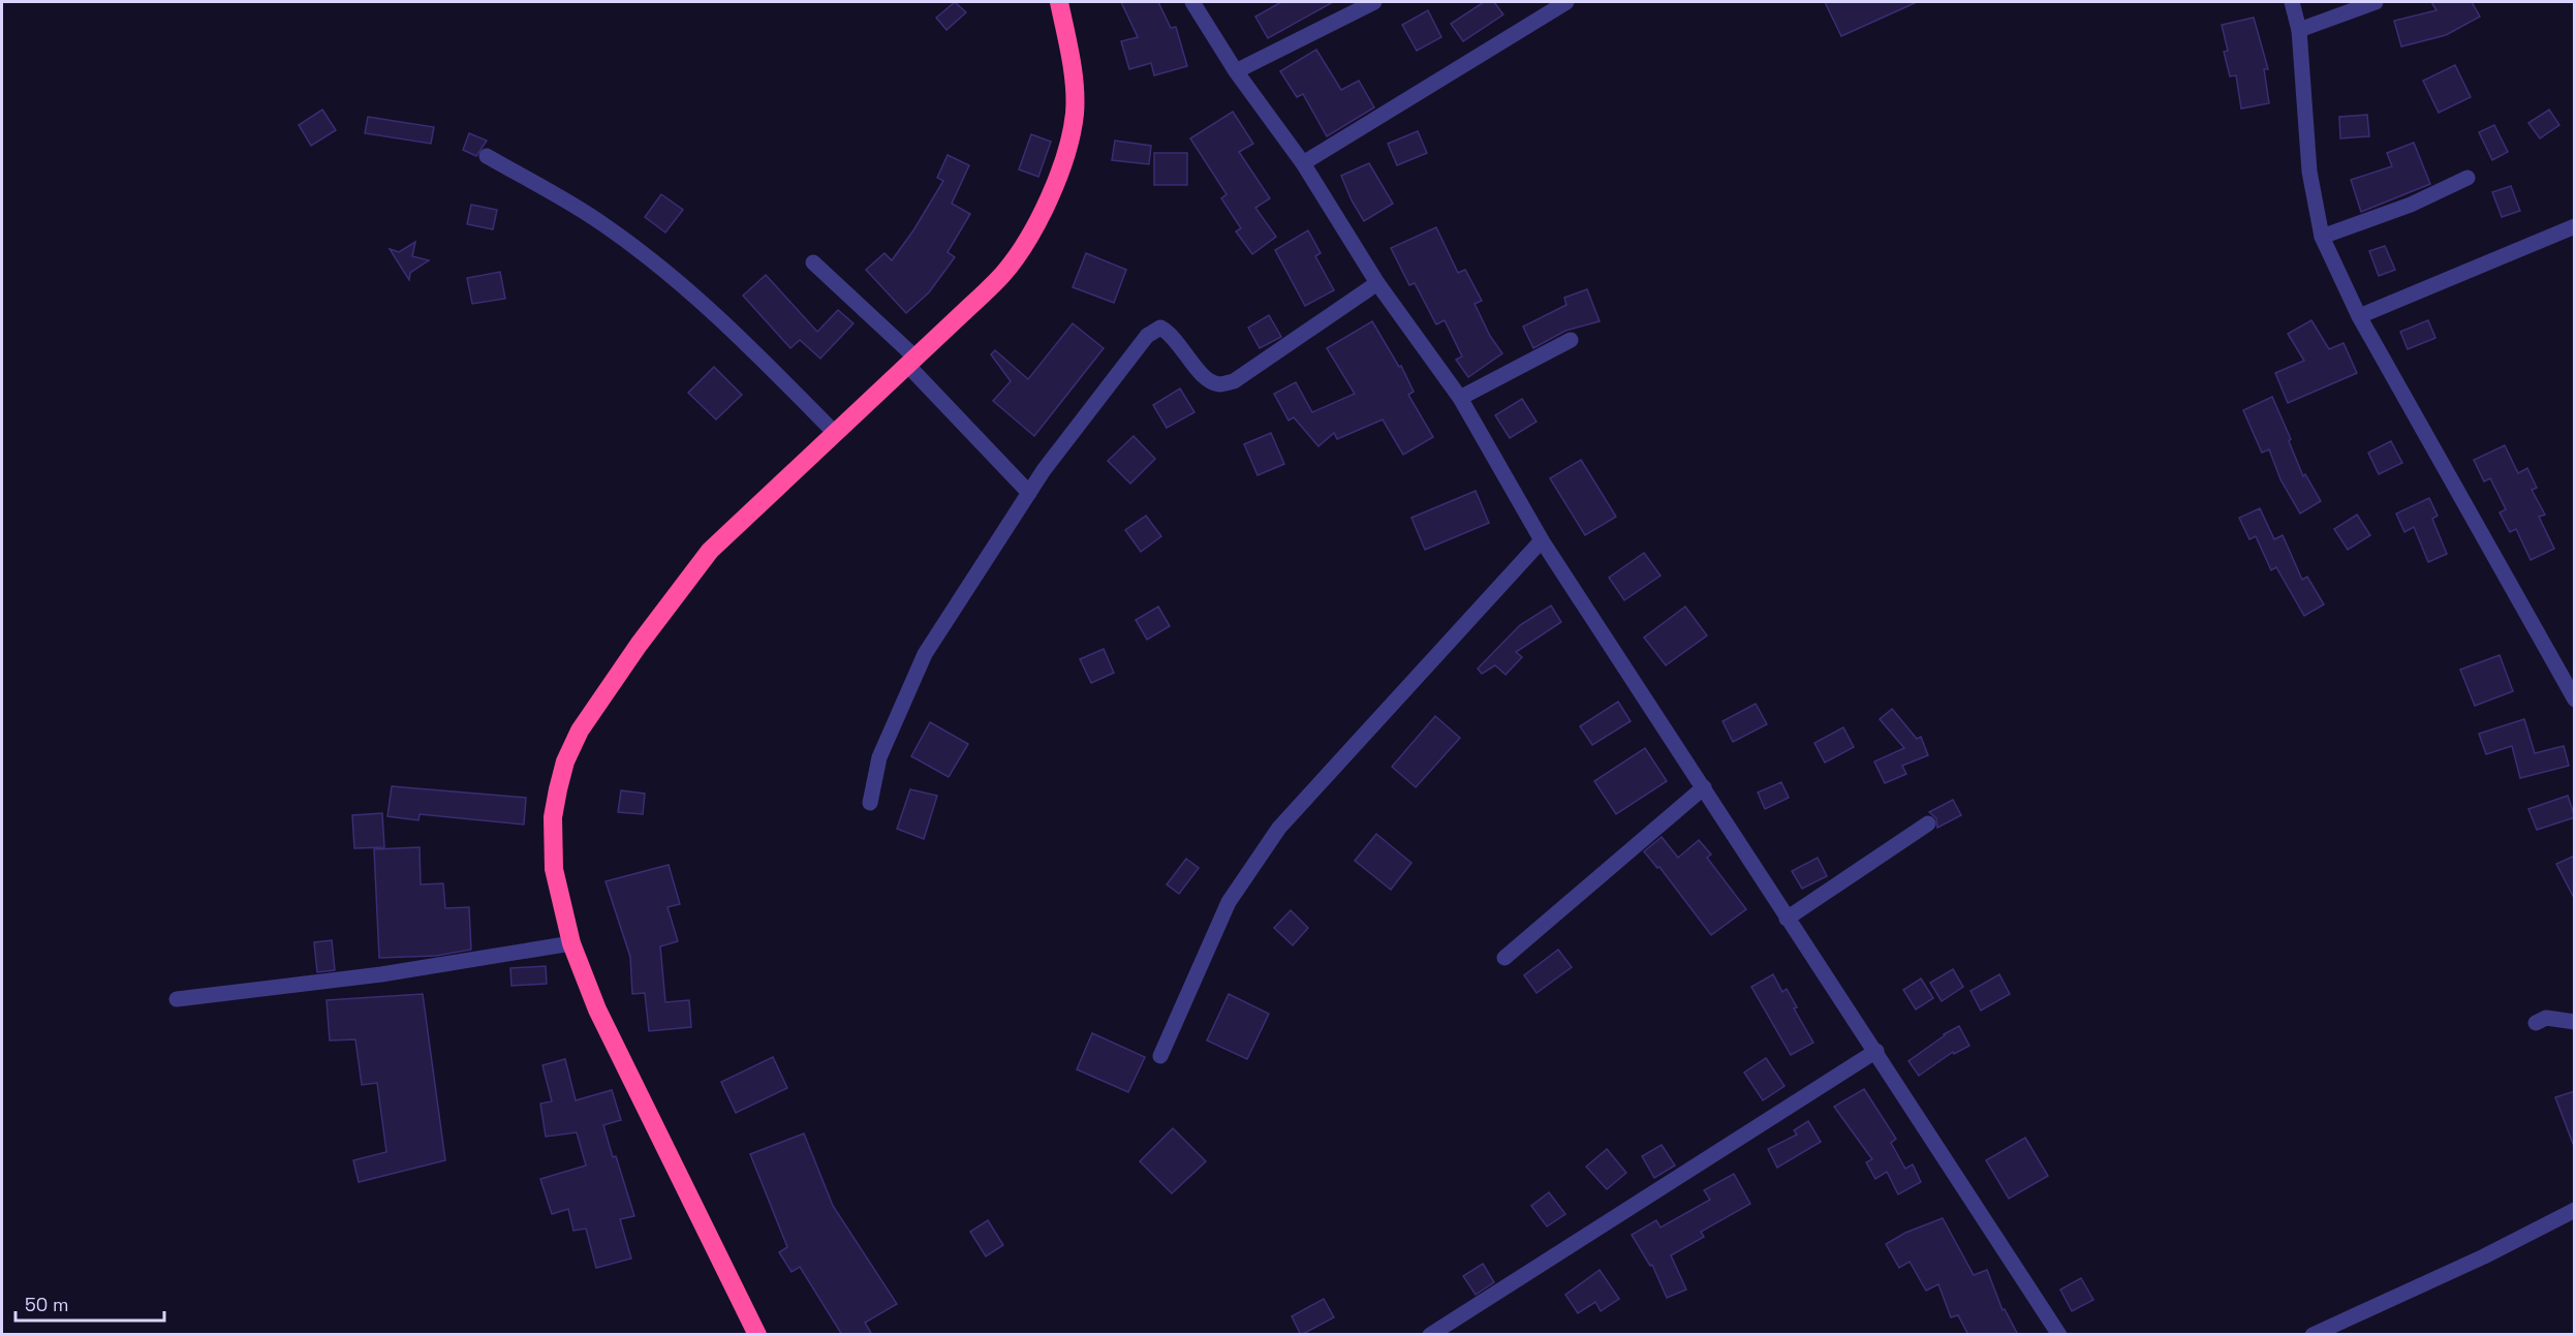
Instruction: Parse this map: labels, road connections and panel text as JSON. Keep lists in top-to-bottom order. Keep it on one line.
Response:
{"scale_bar":"50 m"}
